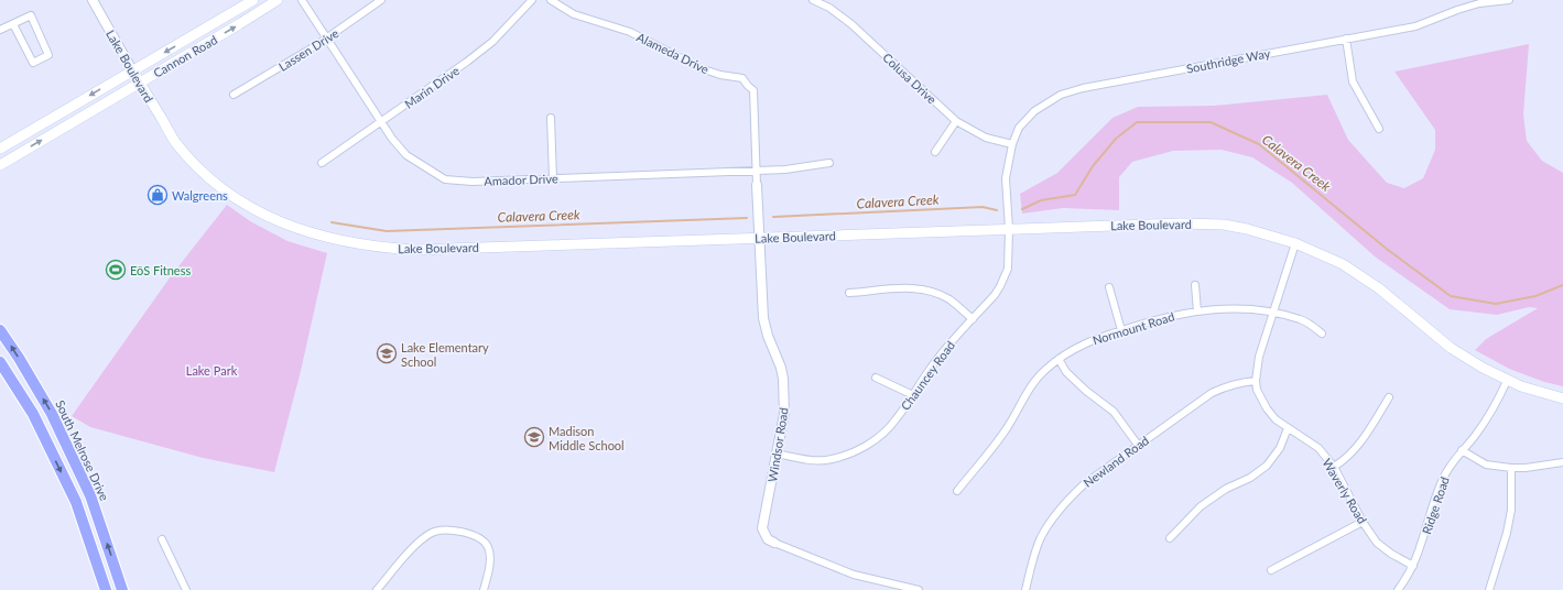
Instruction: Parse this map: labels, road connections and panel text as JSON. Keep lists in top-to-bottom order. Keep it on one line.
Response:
{"streets":{"main road":["Cannon Road","Lake Boulevard","South Melrose Drive"],"street":["Lassen Drive","Alameda Drive","Southridge Way","Colusa Drive","Marin Drive","Amador Drive","Normount Road","Chauncey Road","Windsor Road","Newland Road","Waverly Road","Ridge Road"]},"crossings":[["Lassen Drive","Amador Drive"],["Alameda Drive","Lake Boulevard"],["Alameda Drive","Amador Drive"],["Alameda Drive","Windsor Road"],["Cannon Road","Lake Boulevard"],["Southridge Way","Colusa Drive"],["Southridge Way","Chauncey Road"],["Lake Boulevard","Chauncey Road"],["Lake Boulevard","Windsor Road"],["Lake Boulevard","Waverly Road"],["Lake Boulevard","Ridge Road"],["Marin Drive","Amador Drive"],["Normount Road","Waverly Road"],["Chauncey Road","Windsor Road"],["Newland Road","Waverly Road"],["Waverly Road","Ridge Road"]],"water":["Calavera Creek"],"parks":["Lake Park"],"places":{"shop":["Walgreens"],"sports":["EōS Fitness"],"school or university":["Lake Elementary School","Madison Middle School"]}}
